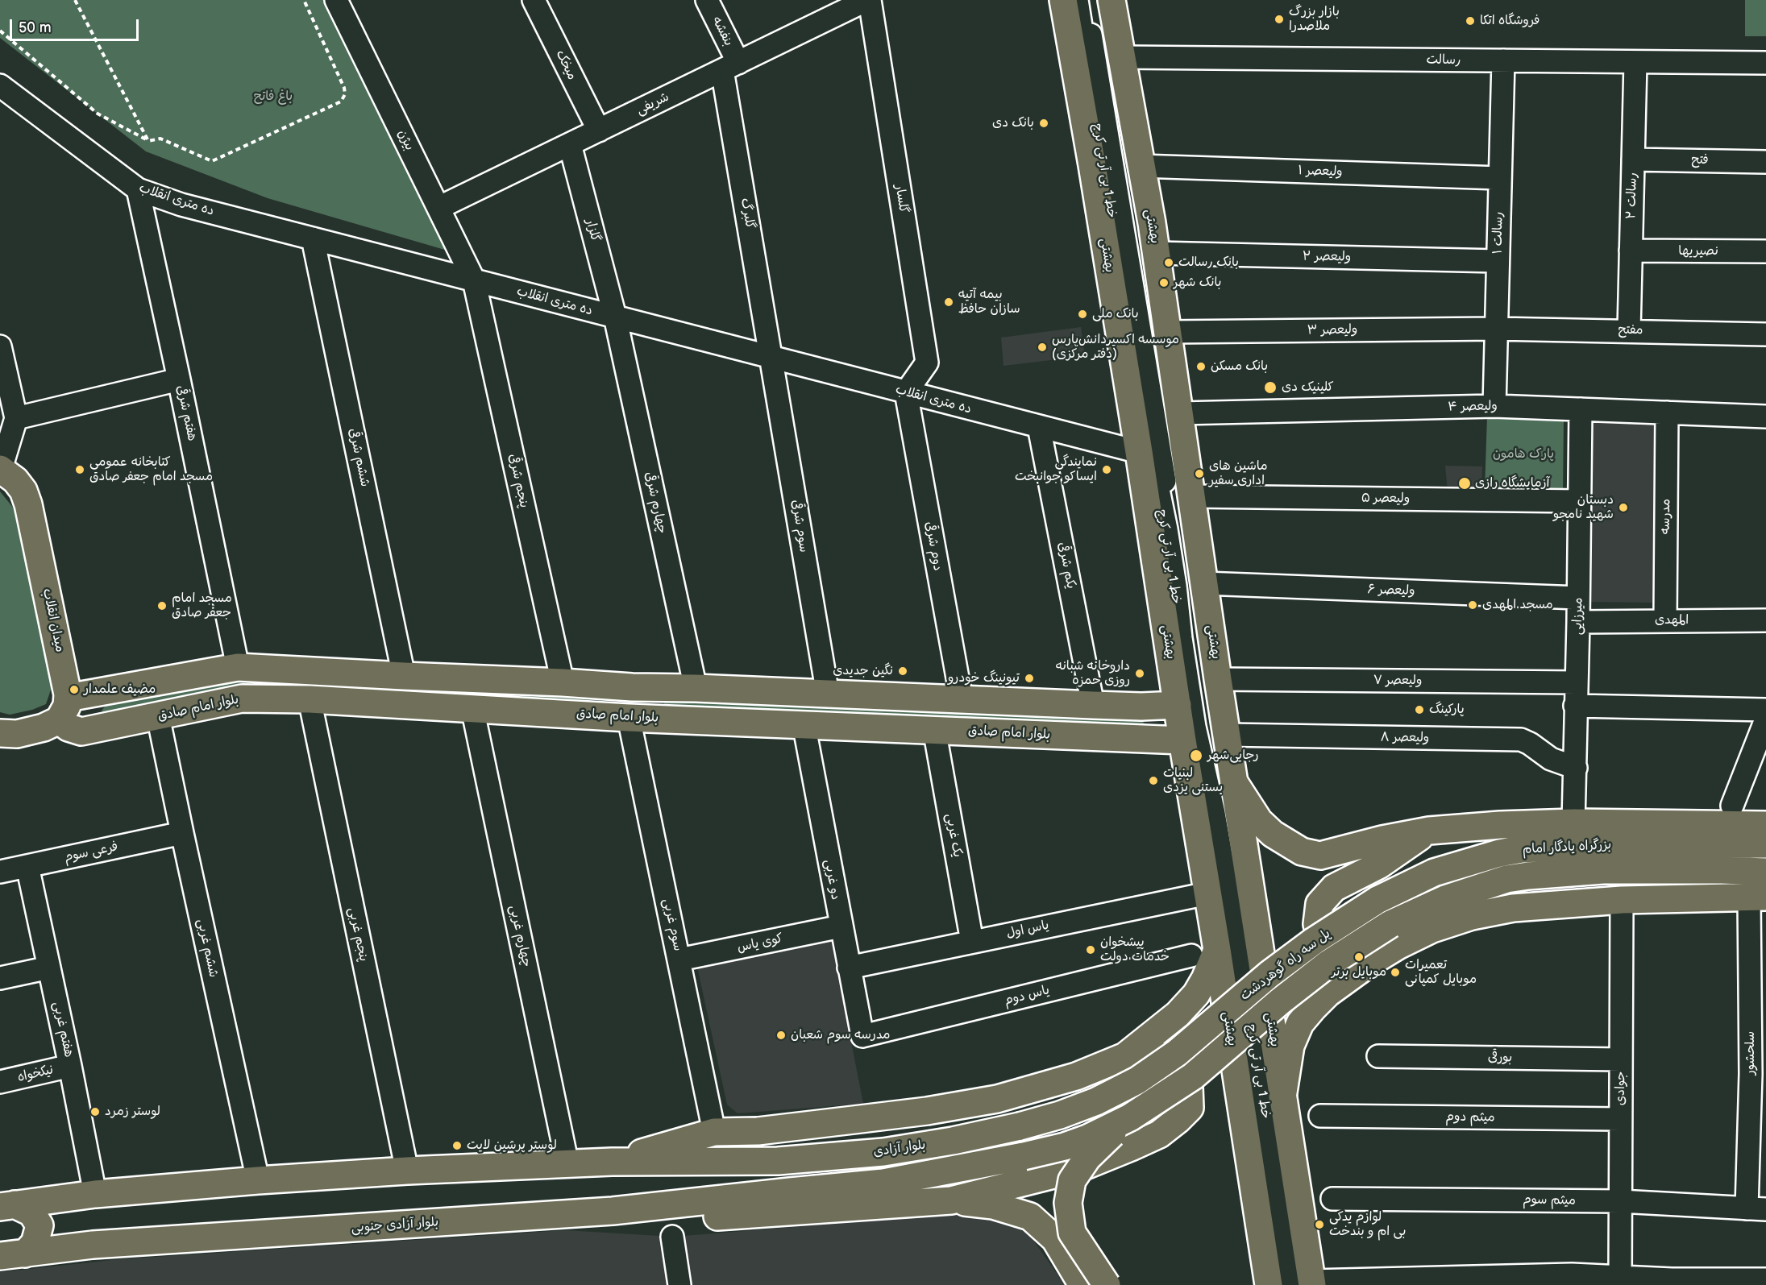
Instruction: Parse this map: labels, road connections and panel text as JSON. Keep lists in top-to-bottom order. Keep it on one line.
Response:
{"streets":{"main road":["بهشتی","بهشتى","میدان انقلاب","بلوار امام صادق","بزرگراه یادگار امام","پل سه راه گوهردشت","بلوار آزادی","بلوار آزادی جنوبی"],"street":["بنفشه","رسالت","میخک","شریفی","بیژن","فتح","خط 1 بی آر تی کرج","ولیعصر ۱","رسالت ۲","گلسار","ده متری انقلاب","گلبرگ","گلزار","رسالت ۱","نصیریها","ولیعصر ۲","ولیعصر ۳","مفتح","ولیعصر ۴","هفتم شرقی","ششم شرقی","پنجم شرقی","ولیعصر ۵","چهارم شرقی","مدرسه","سوم شرقی","دوم شرقی","یکم شرقی","ولیعصر ۶","میرزایی","المهدی","ولیعصر ۷","ولیعصر ۸","یک غربی","فرعی سوم","دو غربی","سوم غربی","یاس اول","پنجم غربی","چهارم غربی","کوی یاس","ششم غربی","یاس دوم","هفتم غربی","سلحشور","بورقی","نیکخواه","جوادی","میثم دوم","میثم سوم"]},"crossings":[["بنفشه","شریفی"],["بنفشه","گلبرگ"],["رسالت","رسالت ۲"],["رسالت","بهشتی"],["رسالت","رسالت ۱"],["میخک","شریفی"],["شریفی","بیژن"],["شریفی","گلسار"],["شریفی","گلبرگ"],["شریفی","گلزار"],["بیژن","ده متری انقلاب"],["بیژن","پنجم شرقی"],["فتح","رسالت ۲"],["خط 1 بی آر تی کرج","بهشتی"],["ولیعصر ۱","بهشتی"],["ولیعصر ۱","رسالت ۱"],["رسالت ۲","نصیریها"],["رسالت ۲","مفتح"],["گلسار","ده متری انقلاب"],["گلسار","دوم شرقی"],["ده متری انقلاب","گلبرگ"],["ده متری انقلاب","گلزار"],["ده متری انقلاب","بهشتى"],["ده متری انقلاب","هفتم شرقی"],["ده متری انقلاب","ششم شرقی"],["ده متری انقلاب","پنجم شرقی"],["ده متری انقلاب","چهارم شرقی"],["ده متری انقلاب","سوم شرقی"],["ده متری انقلاب","دوم شرقی"],["ده متری انقلاب","یکم شرقی"],["گلبرگ","سوم شرقی"],["بهشتی","ولیعصر ۲"],["بهشتی","ولیعصر ۳"],["بهشتی","ولیعصر ۴"],["بهشتی","ولیعصر ۵"],["بهشتی","ولیعصر ۶"],["بهشتی","ولیعصر ۷"],["بهشتی","ولیعصر ۸"],["گلزار","چهارم شرقی"],["رسالت ۱","ولیعصر ۲"],["رسالت ۱","ولیعصر ۳"],["رسالت ۱","مفتح"],["رسالت ۱","ولیعصر ۴"],["بهشتى","بلوار امام صادق"],["بهشتى","یاس اول"],["ولیعصر ۳","مفتح"],["ولیعصر ۴","مدرسه"],["ولیعصر ۴","میرزایی"],["ولیعصر ۵","میرزایی"],["مدرسه","المهدی"],["ولیعصر ۶","میرزایی"],["میرزایی","المهدی"],["میرزایی","ولیعصر ۷"],["میرزایی","ولیعصر ۸"],["میدان انقلاب","بلوار امام صادق"],["بلوار امام صادق","یک غربی"],["بلوار امام صادق","دو غربی"],["بلوار امام صادق","سوم غربی"],["بلوار امام صادق","پنجم غربی"],["بلوار امام صادق","چهارم غربی"],["بلوار امام صادق","ششم غربی"],["یک غربی","یاس اول"],["بزرگراه یادگار امام","پل سه راه گوهردشت"],["فرعی سوم","ششم غربی"],["فرعی سوم","هفتم غربی"],["دو غربی","یاس اول"],["دو غربی","کوی یاس"],["دو غربی","یاس دوم"],["سوم غربی","کوی یاس"],["پل سه راه گوهردشت","بلوار آزادی"],["پل سه راه گوهردشت","بلوار آزادی جنوبی"],["هفتم غربی","نیکخواه"],["سلحشور","میثم سوم"],["بورقی","جوادی"],["جوادی","میثم دوم"],["جوادی","میثم سوم"]],"parks":["باغ فاتح","پارک هامون"],"places":["بازار بزرگ ملاصدرا","فروشگاه اتکا","بانک دی","بانک رسالت","بانک شهر","بیمه آتیه سازان حافظ","بانک ملی","موسسه اکسیردانش‌پارس (دفتر مرکزی)","بانک مسکن","کلینیک دی","کتابخانه عمومی مسجد امام جعفر صادق","نمایندگی ایساکو جوانبخت","ماشین های اداری سفیر","آزمایشگاه رازی","دبستان شهید نامجو","مسجد المهدی","مسجد امام جعفر صادق","نگین جدیدی","داروخانه شبانه روزی حمزه","تیونینگ خودرو","مضیف علمدار","پارکینگ","رجایی‌شهر","لبنیات بستنی یزدی","پیشخوان خدمات دولت","موبایل برتر","تعمیرات موبایل کمپانی","مدرسه سوم شعبان","لوستر زمرد","لوستر پرشين لايت","لوازم یدکی بی ام و بندخت"],"scale_bar":"50 m"}
